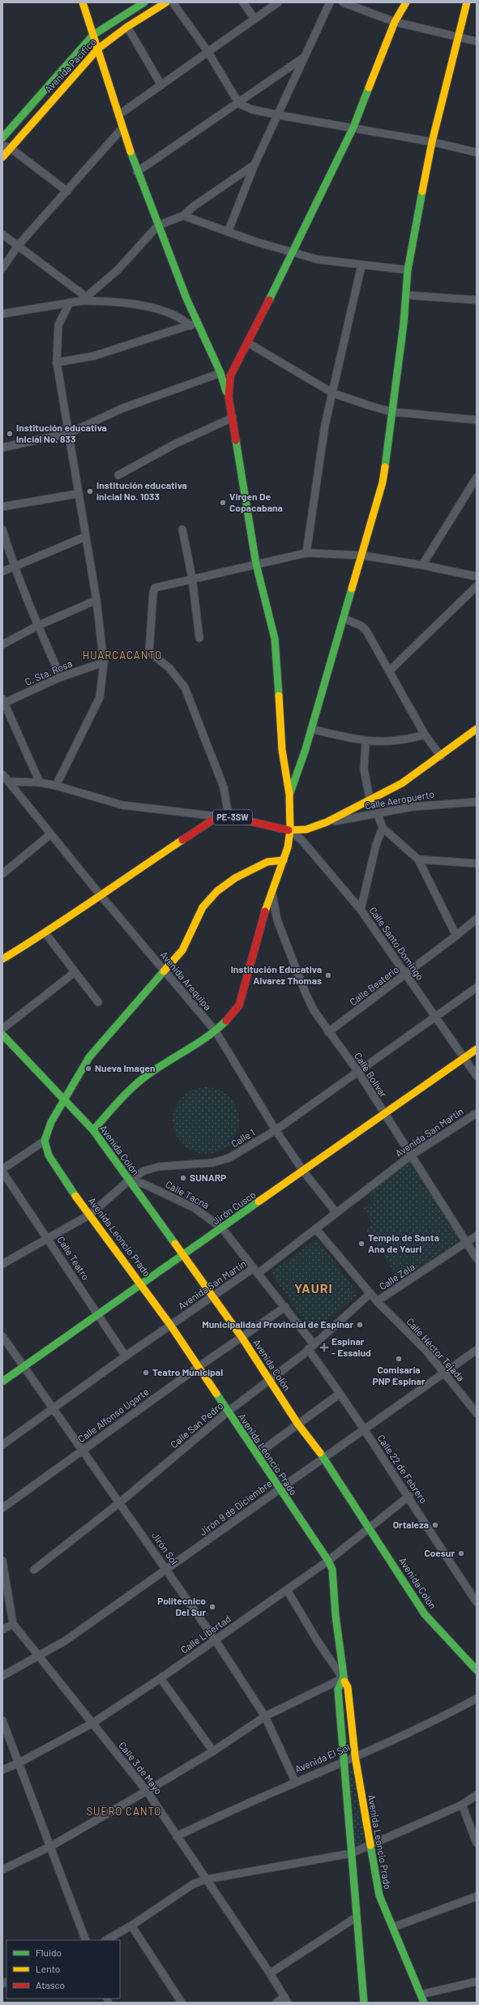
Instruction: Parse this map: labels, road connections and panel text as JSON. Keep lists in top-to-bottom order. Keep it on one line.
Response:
{"streets":{"main road":["Avenida Pacifico","PE-3SW","Avenida Colón","Jirón Cusco","Avenida Leoncio Prado"],"street":["C. Sta. Rosa","Calle Aeropuerto","Calle Santo Domingo","Avenida Arequipa","Calle Beaterio","Calle Bolívar","Avenida San Martín","Calle 1","Calle Tacna","Calle Teatro","Calle Zela","Calle Héctor Tejada","Calle Alfonso Ugarte","Calle San Pedro","Calle 22 de Febrero","Jirón 9 de Diciembre","Jirón Sol","Calle Libertad","Avenida El Sol","Calle 3 de Mayo"]},"crossings":[["Calle Aeropuerto","PE-3SW"],["PE-3SW","Calle Santo Domingo"],["PE-3SW","Avenida Arequipa"],["Calle Santo Domingo","Calle Beaterio"],["Calle Santo Domingo","Calle 1"],["Calle Santo Domingo","Jirón Cusco"],["Avenida Arequipa","Avenida San Martín"],["Avenida Arequipa","Calle 1"],["Avenida Arequipa","Jirón Cusco"],["Calle Beaterio","Calle Bolívar"],["Calle Bolívar","Avenida San Martín"],["Calle Bolívar","Calle 1"],["Calle Bolívar","Jirón Cusco"],["Calle Bolívar","Calle Zela"],["Avenida San Martín","Avenida Colón"],["Avenida San Martín","Calle Tacna"],["Avenida San Martín","Avenida Leoncio Prado"],["Avenida San Martín","Calle Teatro"],["Avenida San Martín","Jirón Sol"],["Calle 1","Avenida Colón"],["Calle 1","Calle Tacna"],["Calle 1","Avenida Leoncio Prado"],["Calle 1","Calle Teatro"],["Avenida Colón","Calle Tacna"],["Avenida Colón","Jirón Cusco"],["Avenida Colón","Calle Alfonso Ugarte"],["Avenida Colón","Calle San Pedro"],["Avenida Colón","Jirón 9 de Diciembre"],["Avenida Colón","Calle Libertad"],["Calle Tacna","Jirón Cusco"],["Calle Tacna","Calle Alfonso Ugarte"],["Calle Tacna","Calle 22 de Febrero"],["Jirón Cusco","Avenida Leoncio Prado"],["Jirón Cusco","Calle Teatro"],["Jirón Cusco","Jirón Sol"],["Avenida Leoncio Prado","Calle Alfonso Ugarte"],["Avenida Leoncio Prado","Calle San Pedro"],["Avenida Leoncio Prado","Jirón 9 de Diciembre"],["Avenida Leoncio Prado","Calle Libertad"],["Avenida Leoncio Prado","Avenida El Sol"],["Calle Zela","Calle Héctor Tejada"],["Calle Héctor Tejada","Calle San Pedro"],["Calle Héctor Tejada","Jirón 9 de Diciembre"],["Calle Alfonso Ugarte","Calle 22 de Febrero"],["Calle Alfonso Ugarte","Jirón Sol"],["Calle San Pedro","Calle 22 de Febrero"],["Calle San Pedro","Jirón Sol"],["Calle 22 de Febrero","Jirón 9 de Diciembre"],["Calle 22 de Febrero","Calle Libertad"],["Jirón 9 de Diciembre","Jirón Sol"],["Jirón 9 de Diciembre","Calle 3 de Mayo"],["Jirón Sol","Calle Libertad"],["Jirón Sol","Avenida El Sol"],["Calle Libertad","Calle 3 de Mayo"],["Avenida El Sol","Calle 3 de Mayo"]],"districts":["HUARCACANTO","YAURI","SUERO CANTO"],"places":{"other":["Institución educativa inicial No. 833","Institución educativa inicial No. 1033","Virgen De Copacabana","Institución Educativa Alvarez Thomas","Nueva Imagen","SUNARP","Templo de Santa Ana de Yauri","Municipalidad Provincial de Espinar","Comisaría PNP Espinar","Teatro Municipal","Ortaleza","Coesur","Politecnico Del Sur"],"health":["Espinar - Essalud"]},"legend":["Fluido","Lento","Atasco"]}
